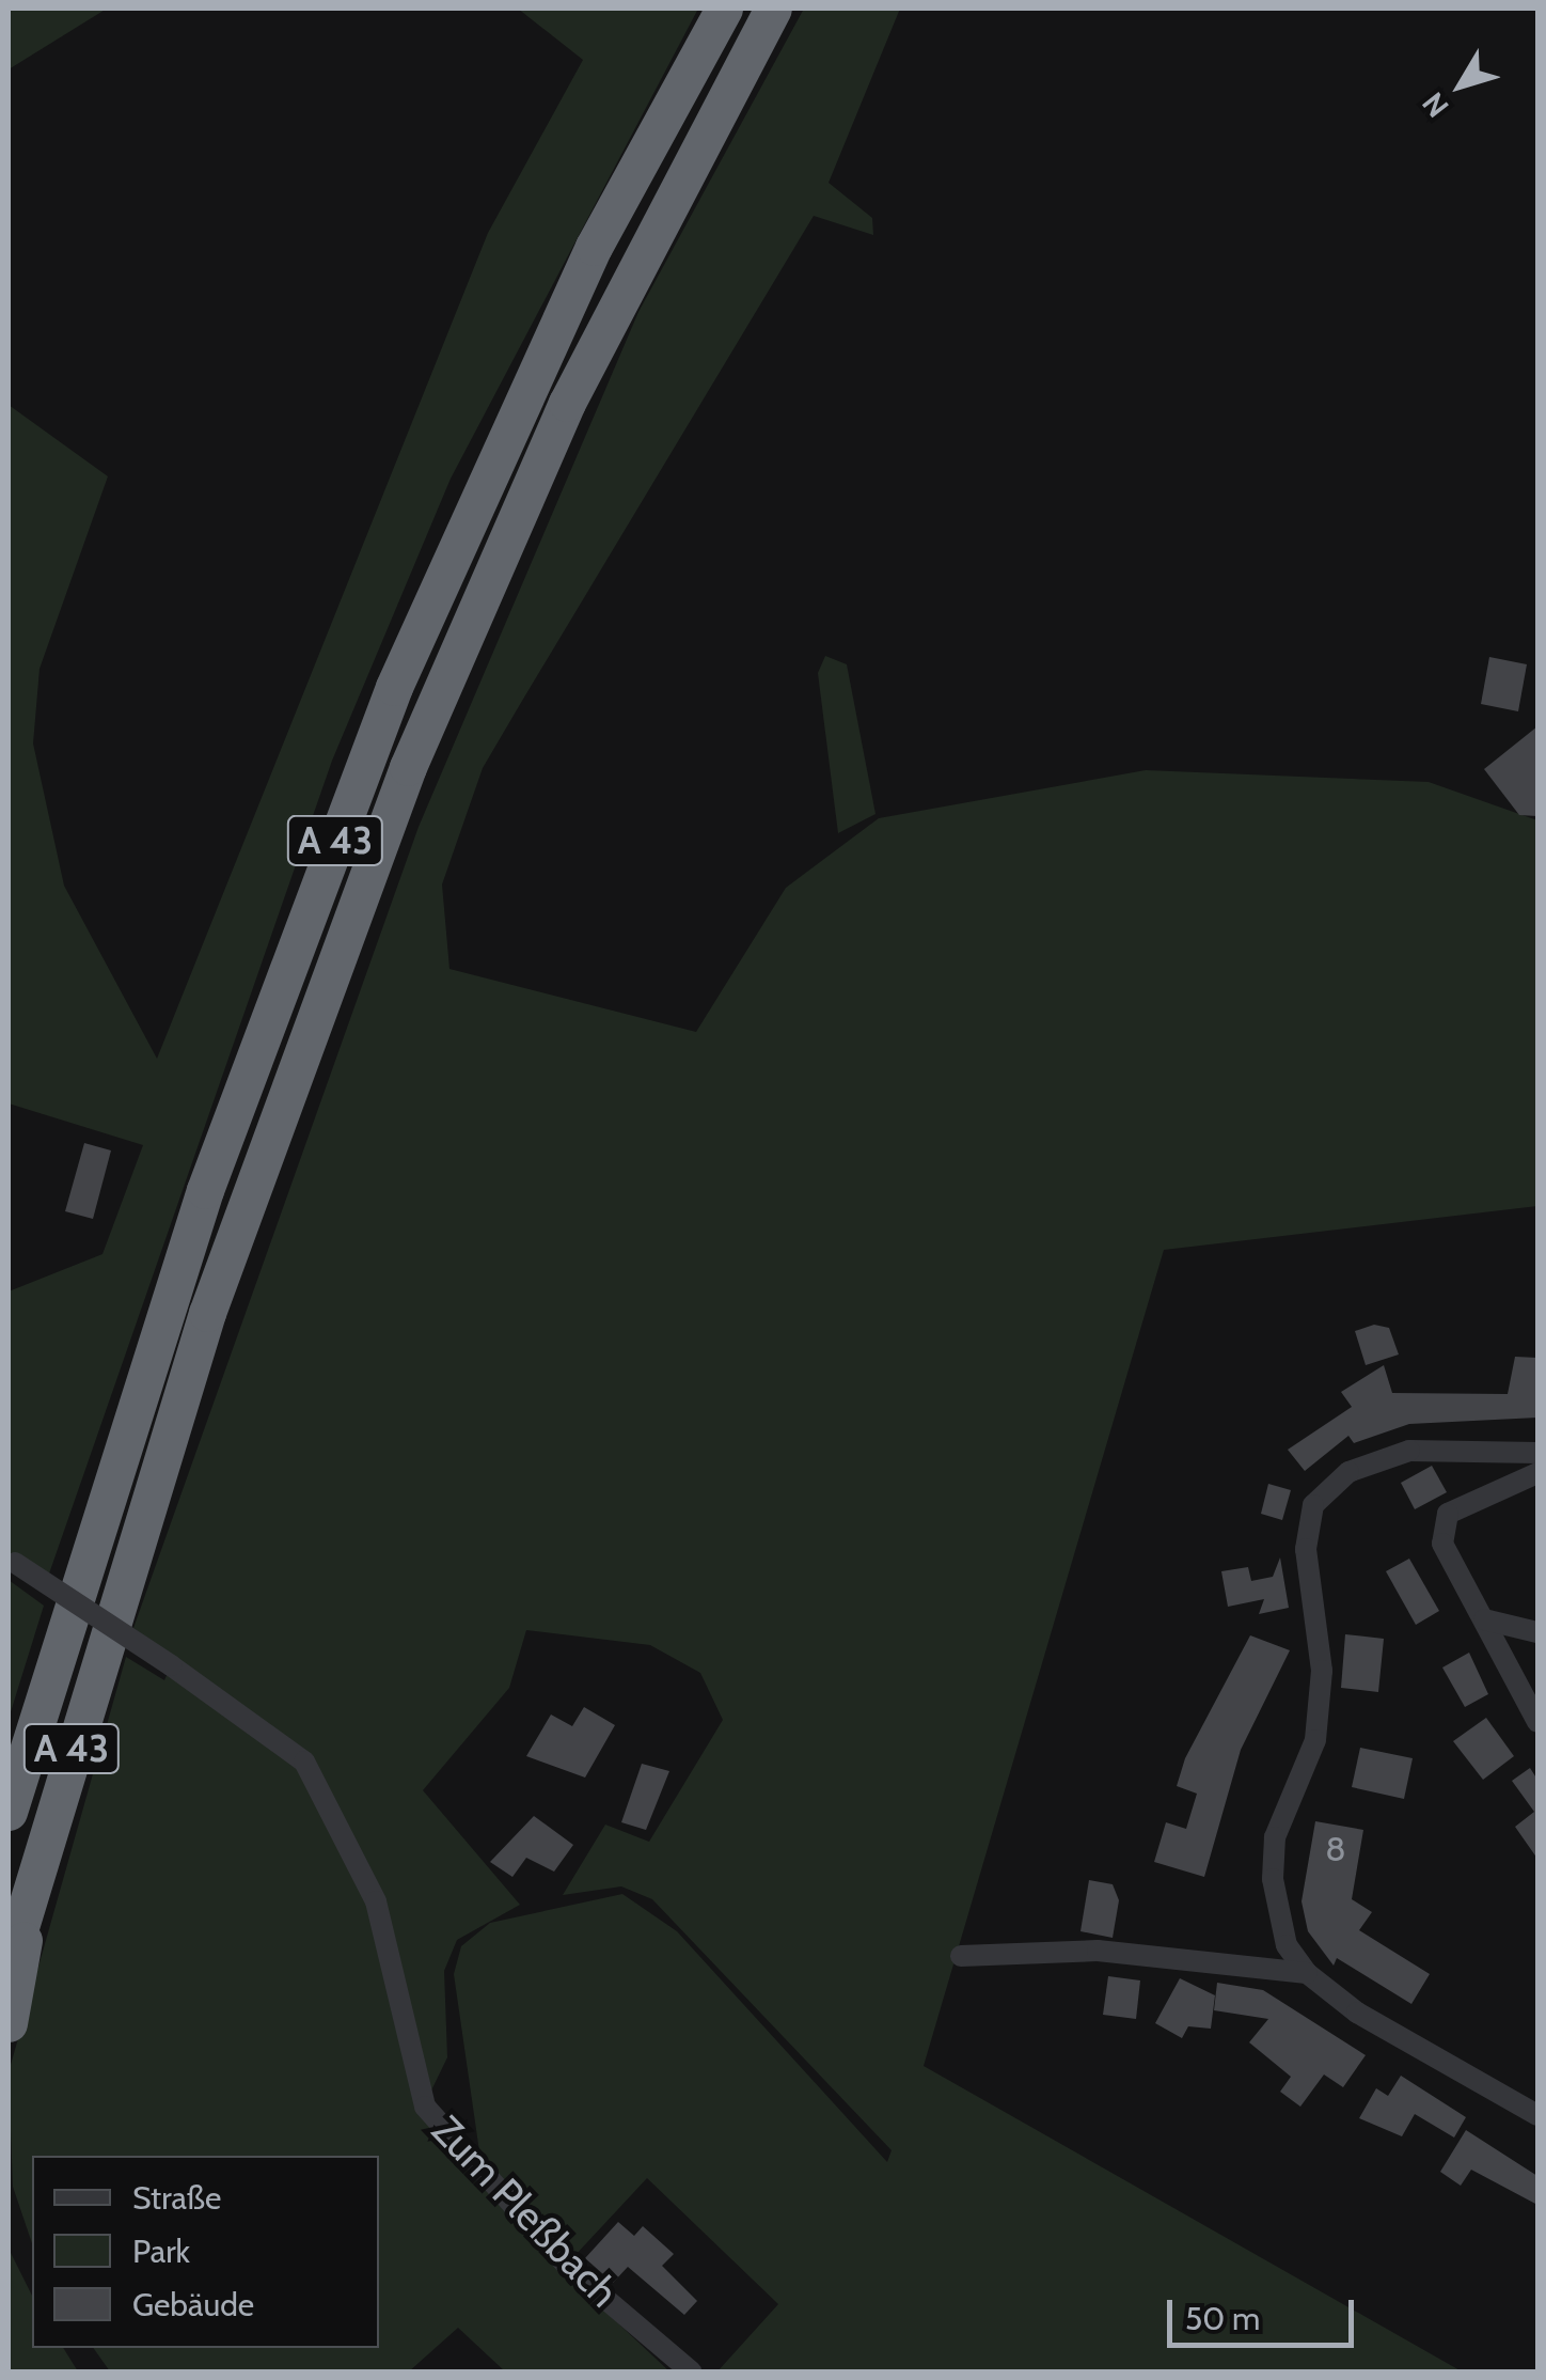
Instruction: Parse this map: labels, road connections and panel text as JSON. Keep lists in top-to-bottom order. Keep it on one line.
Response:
{"streets":{"highway":["A 43"],"street":["Zum Pleßbach"]},"house_numbers":["8"],"legend":["Straße","Park","Gebäude"],"scale_bar":"50 m","north":"bottom left"}
